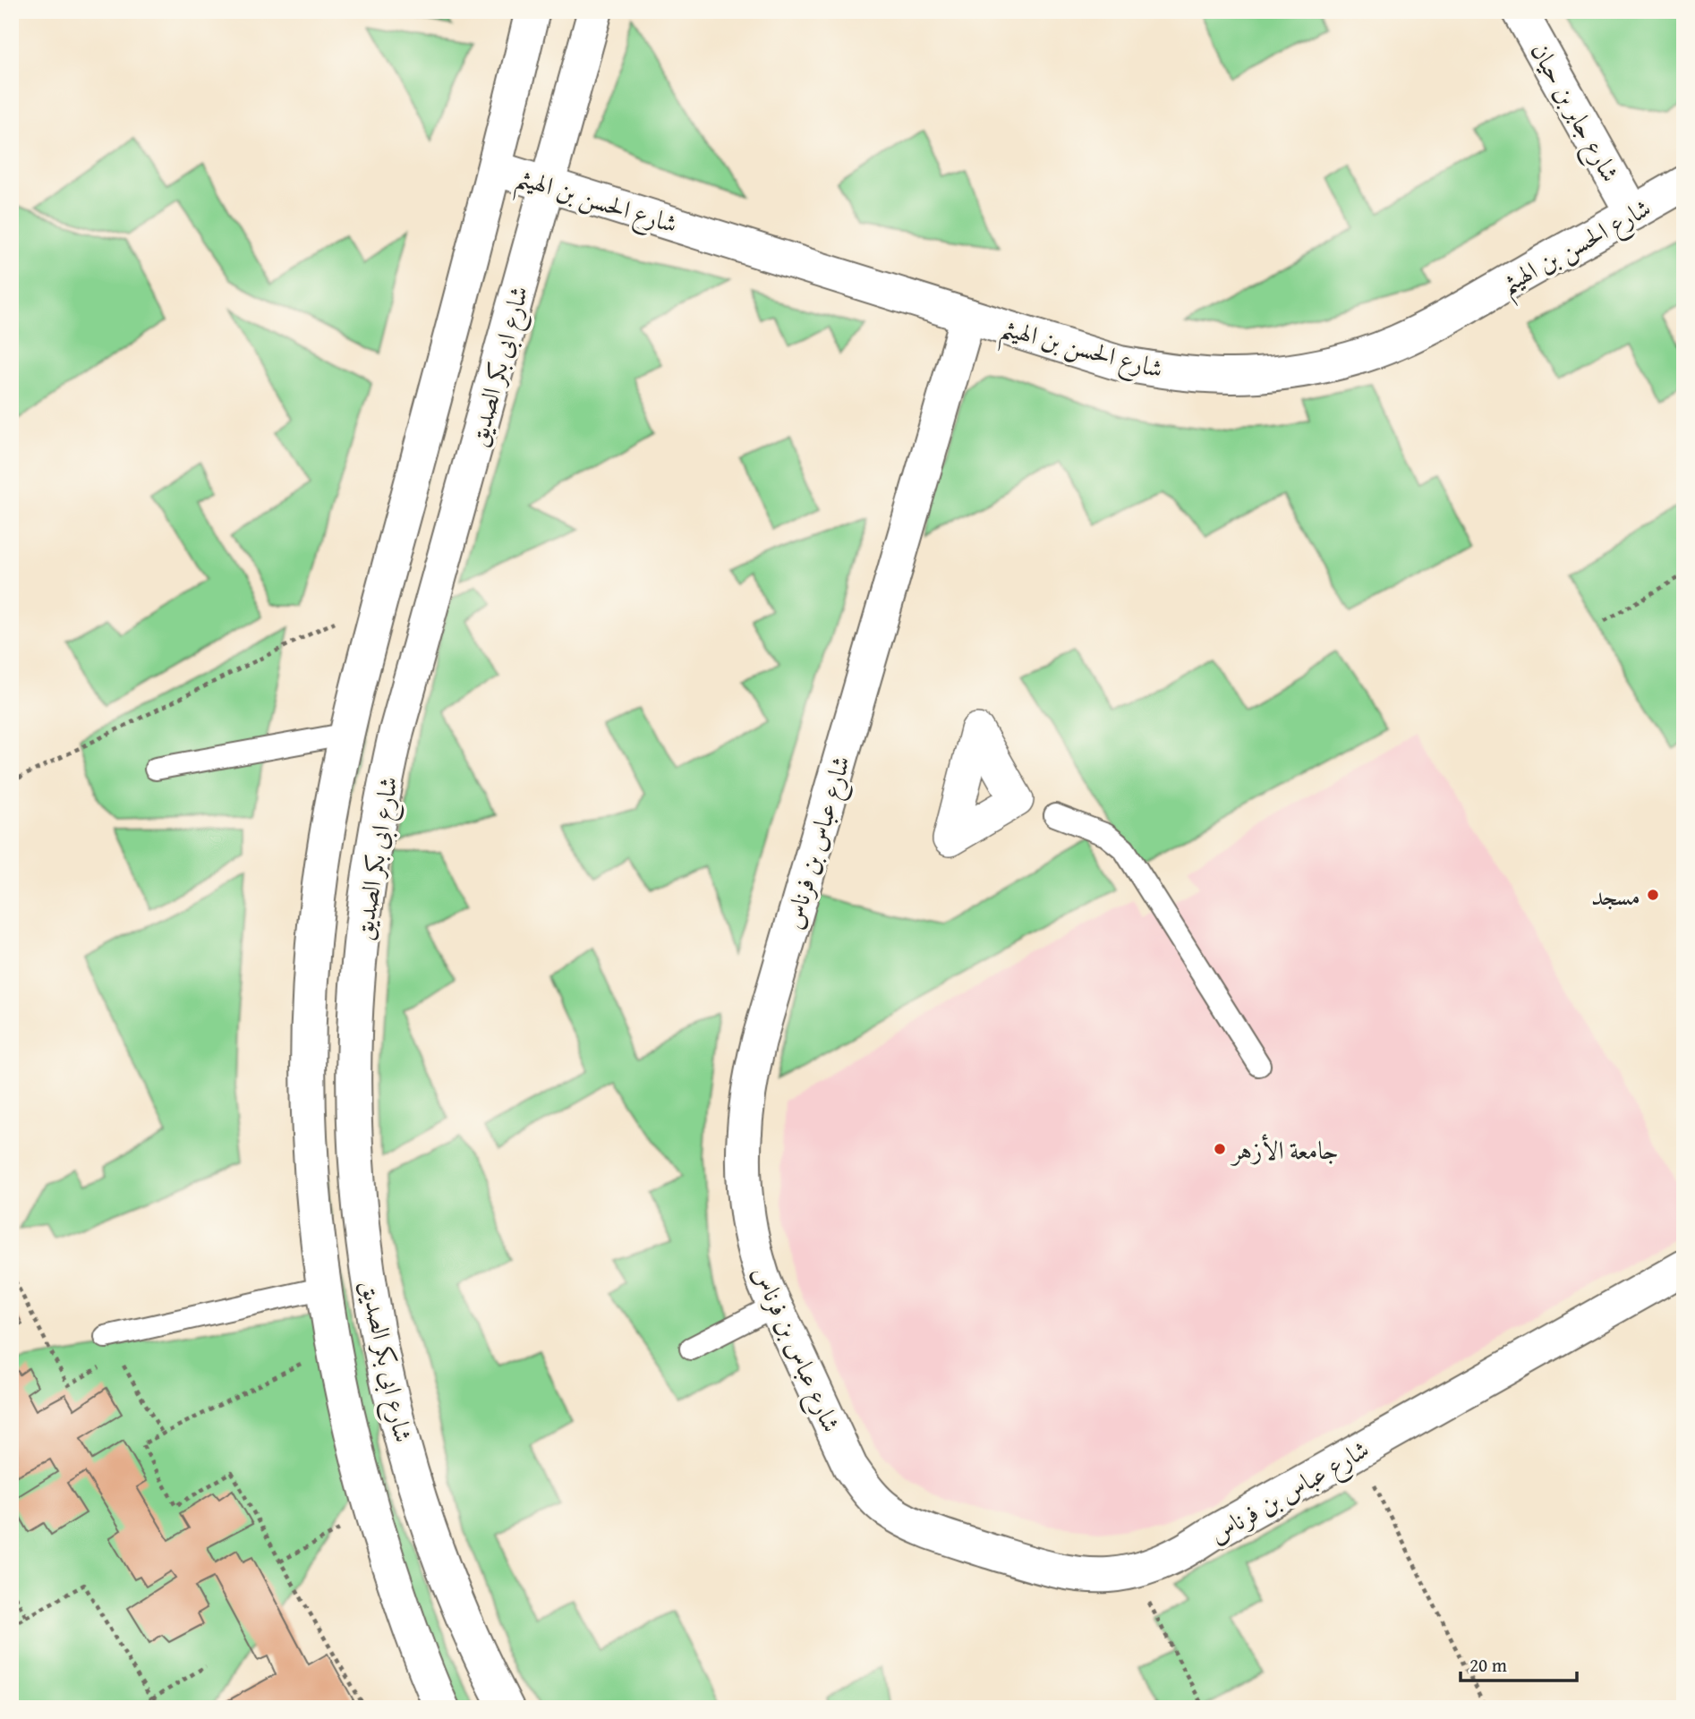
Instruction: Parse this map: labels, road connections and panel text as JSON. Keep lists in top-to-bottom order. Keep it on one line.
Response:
{"streets":{"street":["شارع جابر بن حيان","شارع الحسن بن الهيثم","شارع ابى بكر الصديق","شارع عباس بن فرناس"]},"crossings":[["شارع جابر بن حيان","شارع الحسن بن الهيثم"],["شارع الحسن بن الهيثم","شارع ابى بكر الصديق"],["شارع الحسن بن الهيثم","شارع عباس بن فرناس"]],"places":["مسجد","جامعة الأزهر"],"scale_bar":"20 m"}
